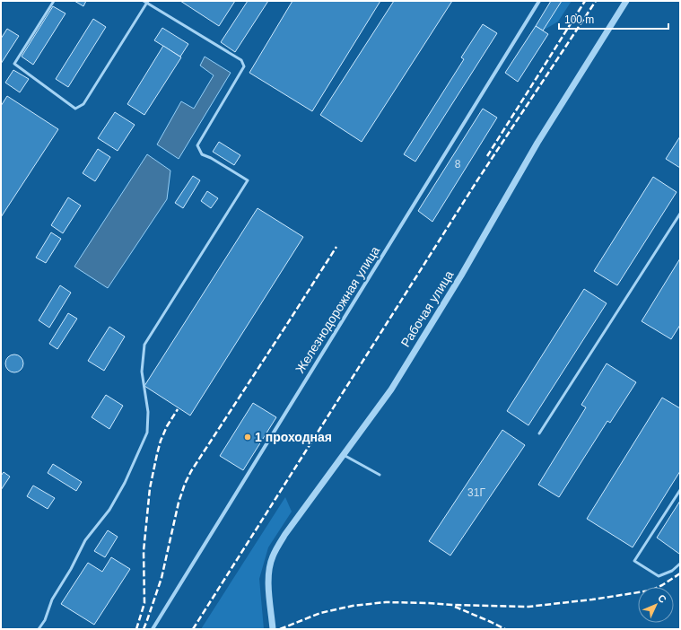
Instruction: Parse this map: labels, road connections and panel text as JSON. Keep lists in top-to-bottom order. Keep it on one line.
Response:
{"streets":{"street":["Рабочая улица","Железнодорожная улица"]},"places":["1 проходная"],"house_numbers":["8","31Г"],"scale_bar":"100 m","north":"top right"}
